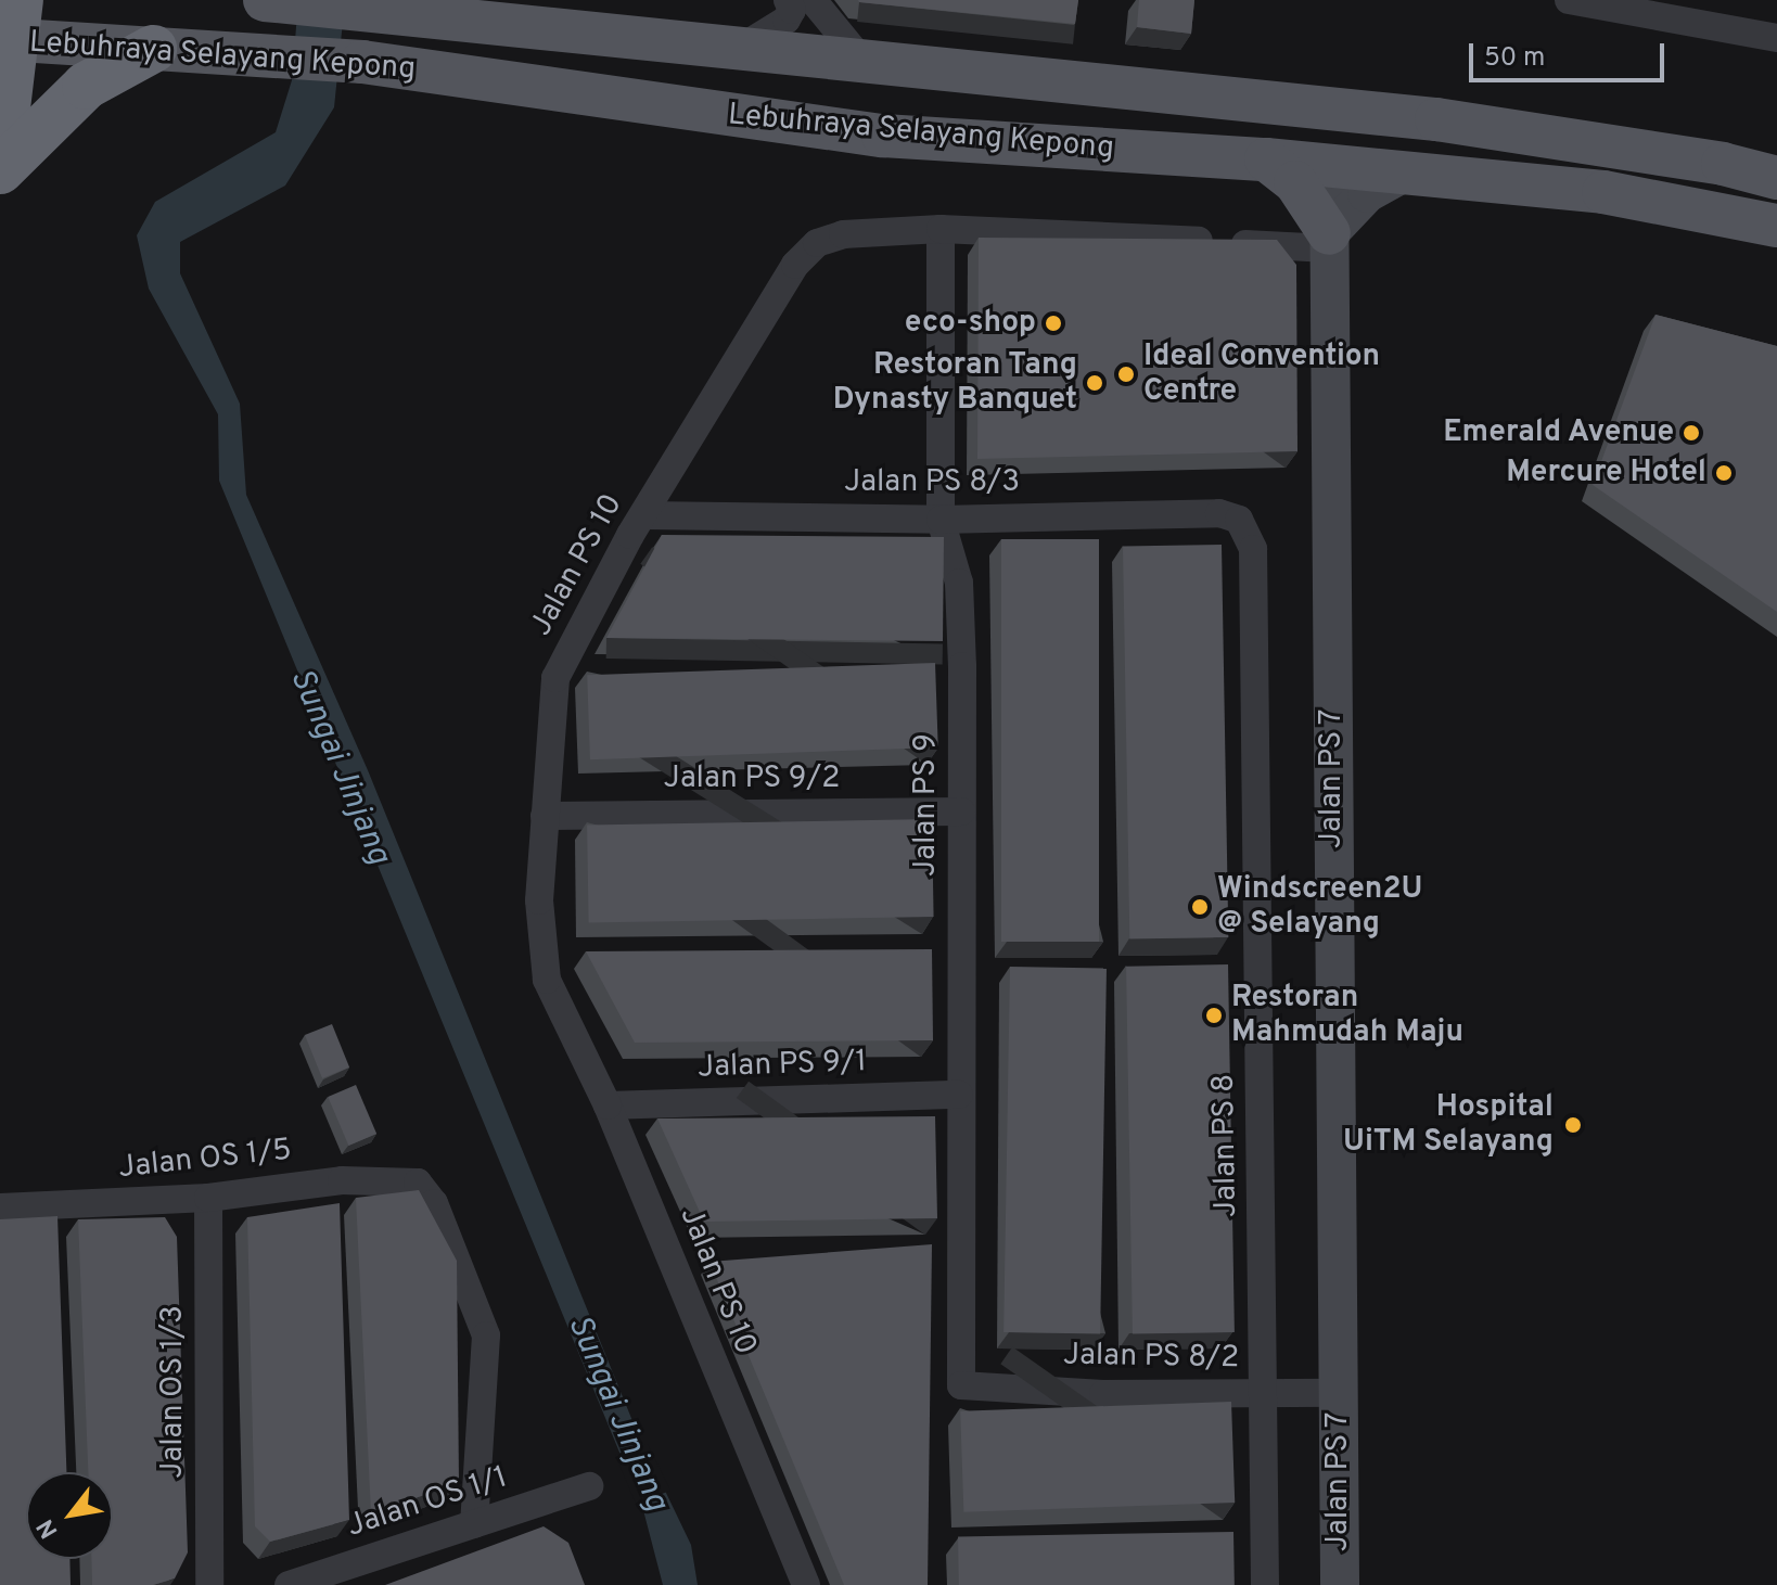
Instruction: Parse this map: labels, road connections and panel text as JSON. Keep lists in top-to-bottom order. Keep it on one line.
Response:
{"streets":{"main road":["Lebuhraya Selayang Kepong"],"street":["Jalan PS 8/3","Jalan PS 10","Jalan PS 9/2","Jalan PS 7","Jalan PS 9","Jalan PS 9/1","Jalan PS 8","Jalan OS 1/5","Jalan PS 8/2","Jalan OS 1/3","Jalan OS 1/1"]},"crossings":[["Lebuhraya Selayang Kepong","Jalan PS 7"],["Jalan PS 8/3","Jalan PS 10"],["Jalan PS 8/3","Jalan PS 9"],["Jalan PS 8/3","Jalan PS 8"],["Jalan PS 10","Jalan PS 9/2"],["Jalan PS 10","Jalan PS 7"],["Jalan PS 10","Jalan PS 9"],["Jalan PS 10","Jalan PS 9/1"],["Jalan PS 9/2","Jalan PS 9"],["Jalan PS 7","Jalan PS 8/2"],["Jalan PS 9","Jalan PS 9/1"],["Jalan PS 9","Jalan PS 8/2"],["Jalan PS 8","Jalan PS 8/2"],["Jalan OS 1/5","Jalan OS 1/3"],["Jalan OS 1/5","Jalan OS 1/1"]],"water":["Sungai Jinjang"],"places":["eco-shop","Ideal Convention Centre","Restoran Tang Dynasty Banquet","Emerald Avenue","Mercure Hotel","Windscreen2U @ Selayang","Restoran Mahmudah Maju","Hospital UiTM Selayang"],"scale_bar":"50 m","north":"bottom left"}
